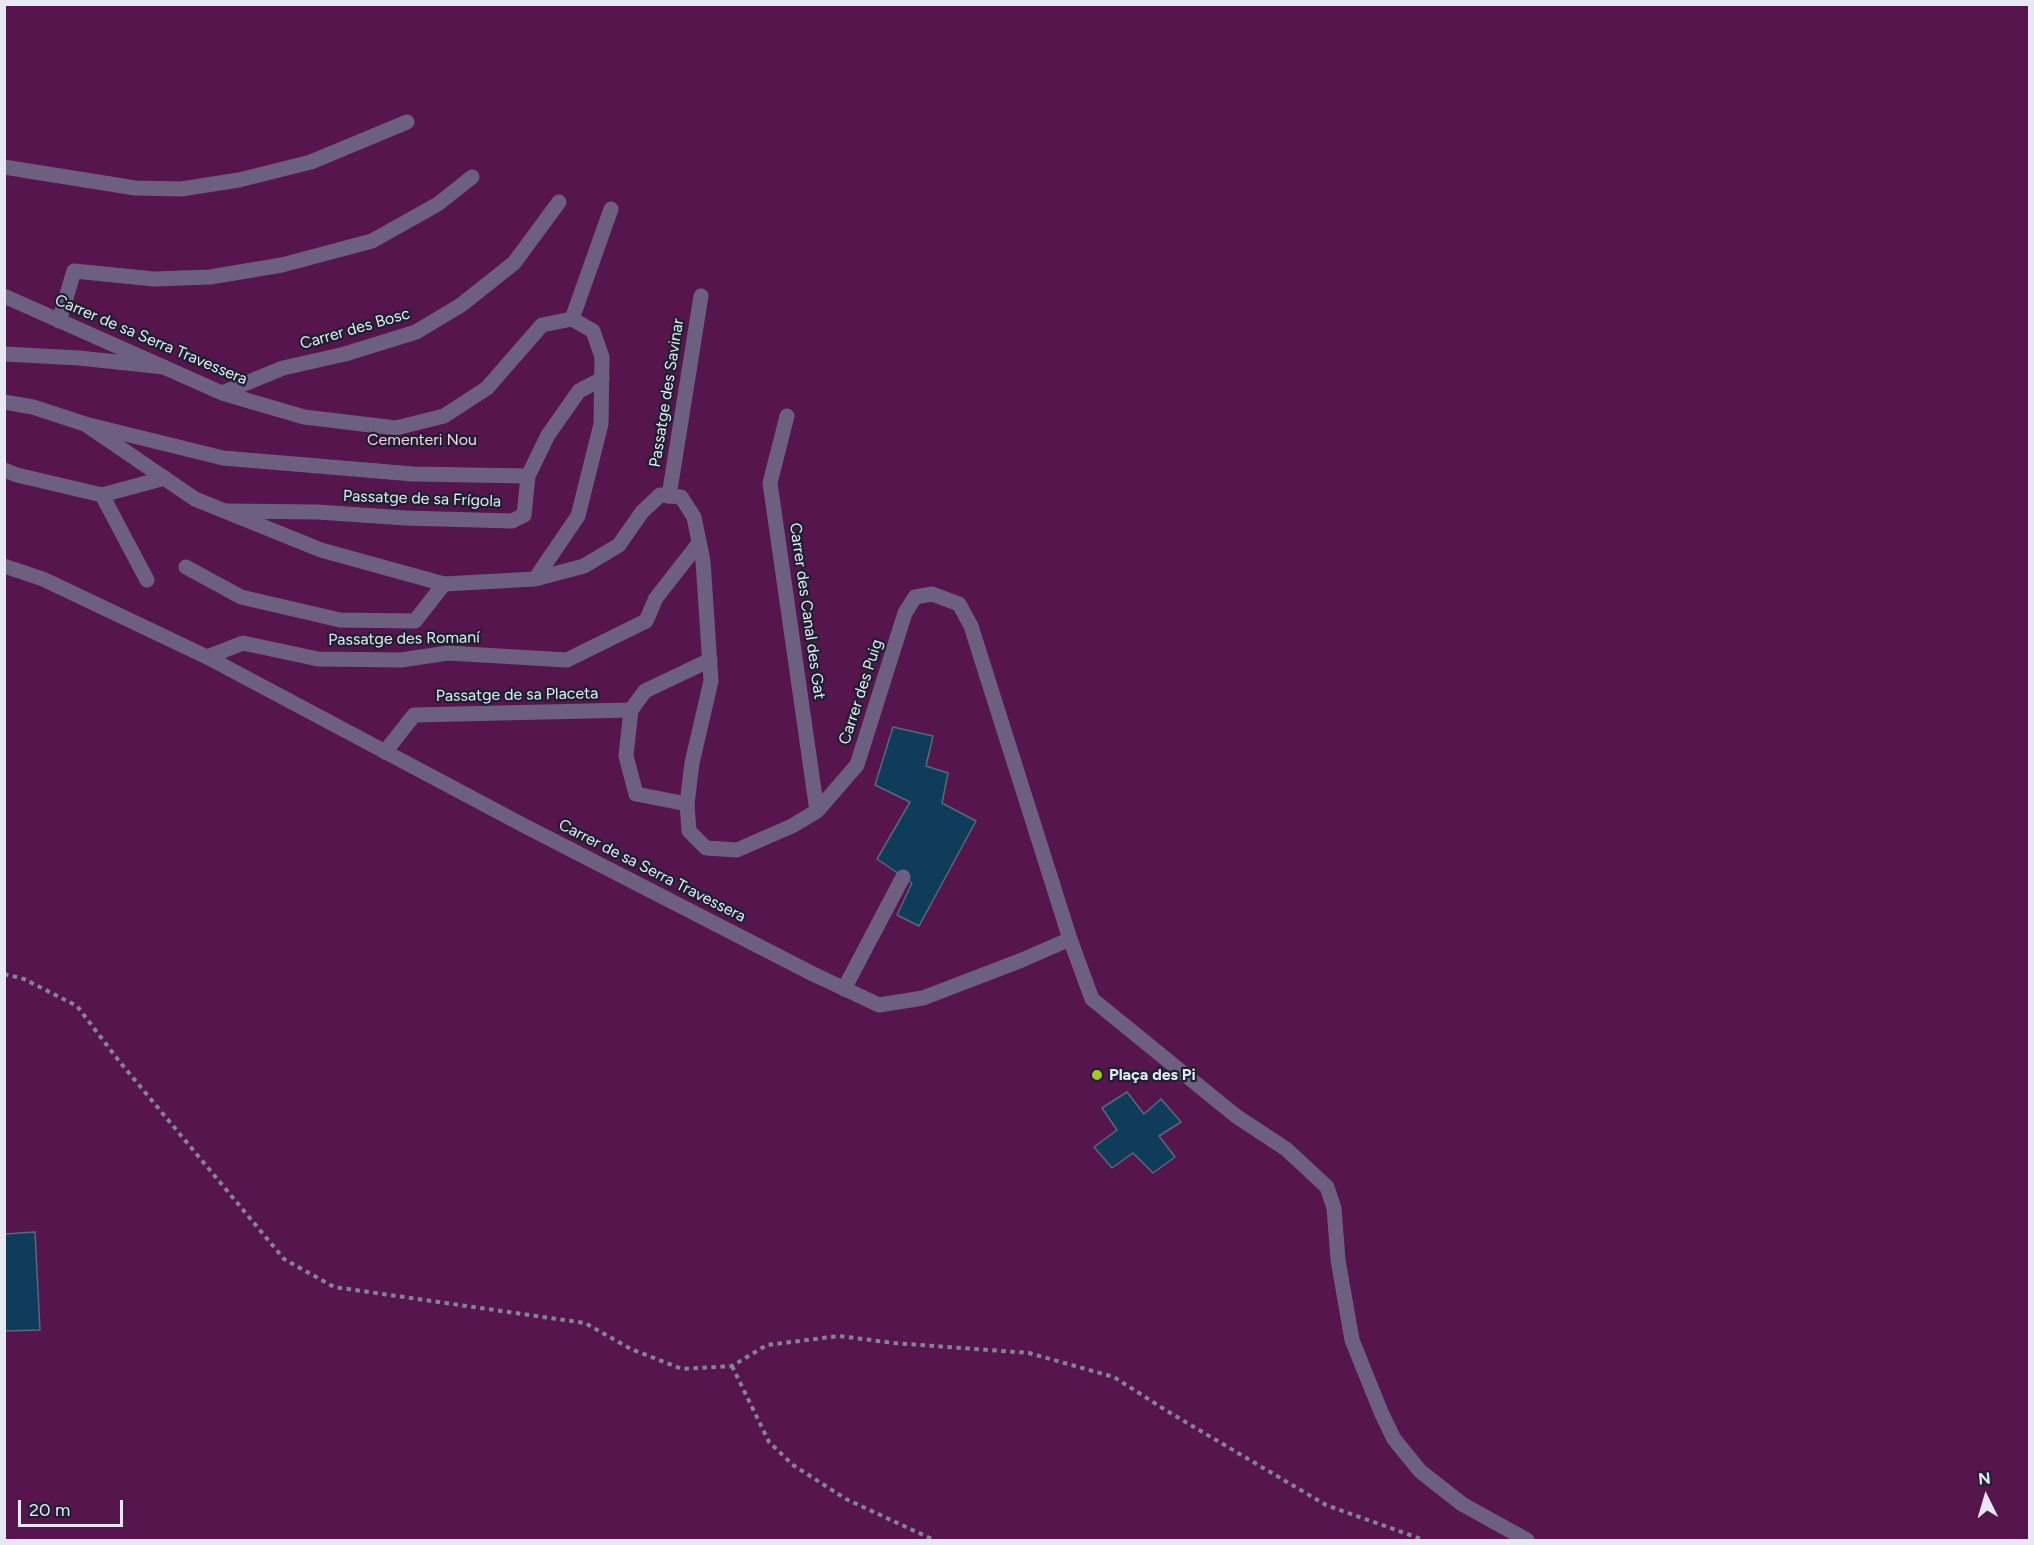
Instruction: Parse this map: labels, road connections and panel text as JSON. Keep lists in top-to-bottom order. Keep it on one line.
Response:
{"streets":{"street":["Carrer des Bosc","Carrer de sa Serra Travessera","Passatge des Savinar","Passatge de sa Frígola","Carrer des Canal des Gat","Passatge des Romaní","Carrer des Puig","Passatge de sa Placeta"]},"crossings":[["Carrer des Bosc","Carrer de sa Serra Travessera"],["Carrer de sa Serra Travessera","Passatge des Romaní"],["Carrer de sa Serra Travessera","Carrer des Puig"],["Carrer de sa Serra Travessera","Passatge de sa Placeta"],["Passatge des Savinar","Carrer des Puig"],["Carrer des Canal des Gat","Carrer des Puig"],["Passatge des Romaní","Carrer des Puig"]],"parks":["Cementeri Nou"],"places":["Plaça des Pi"],"scale_bar":"20 m","north":"top"}
